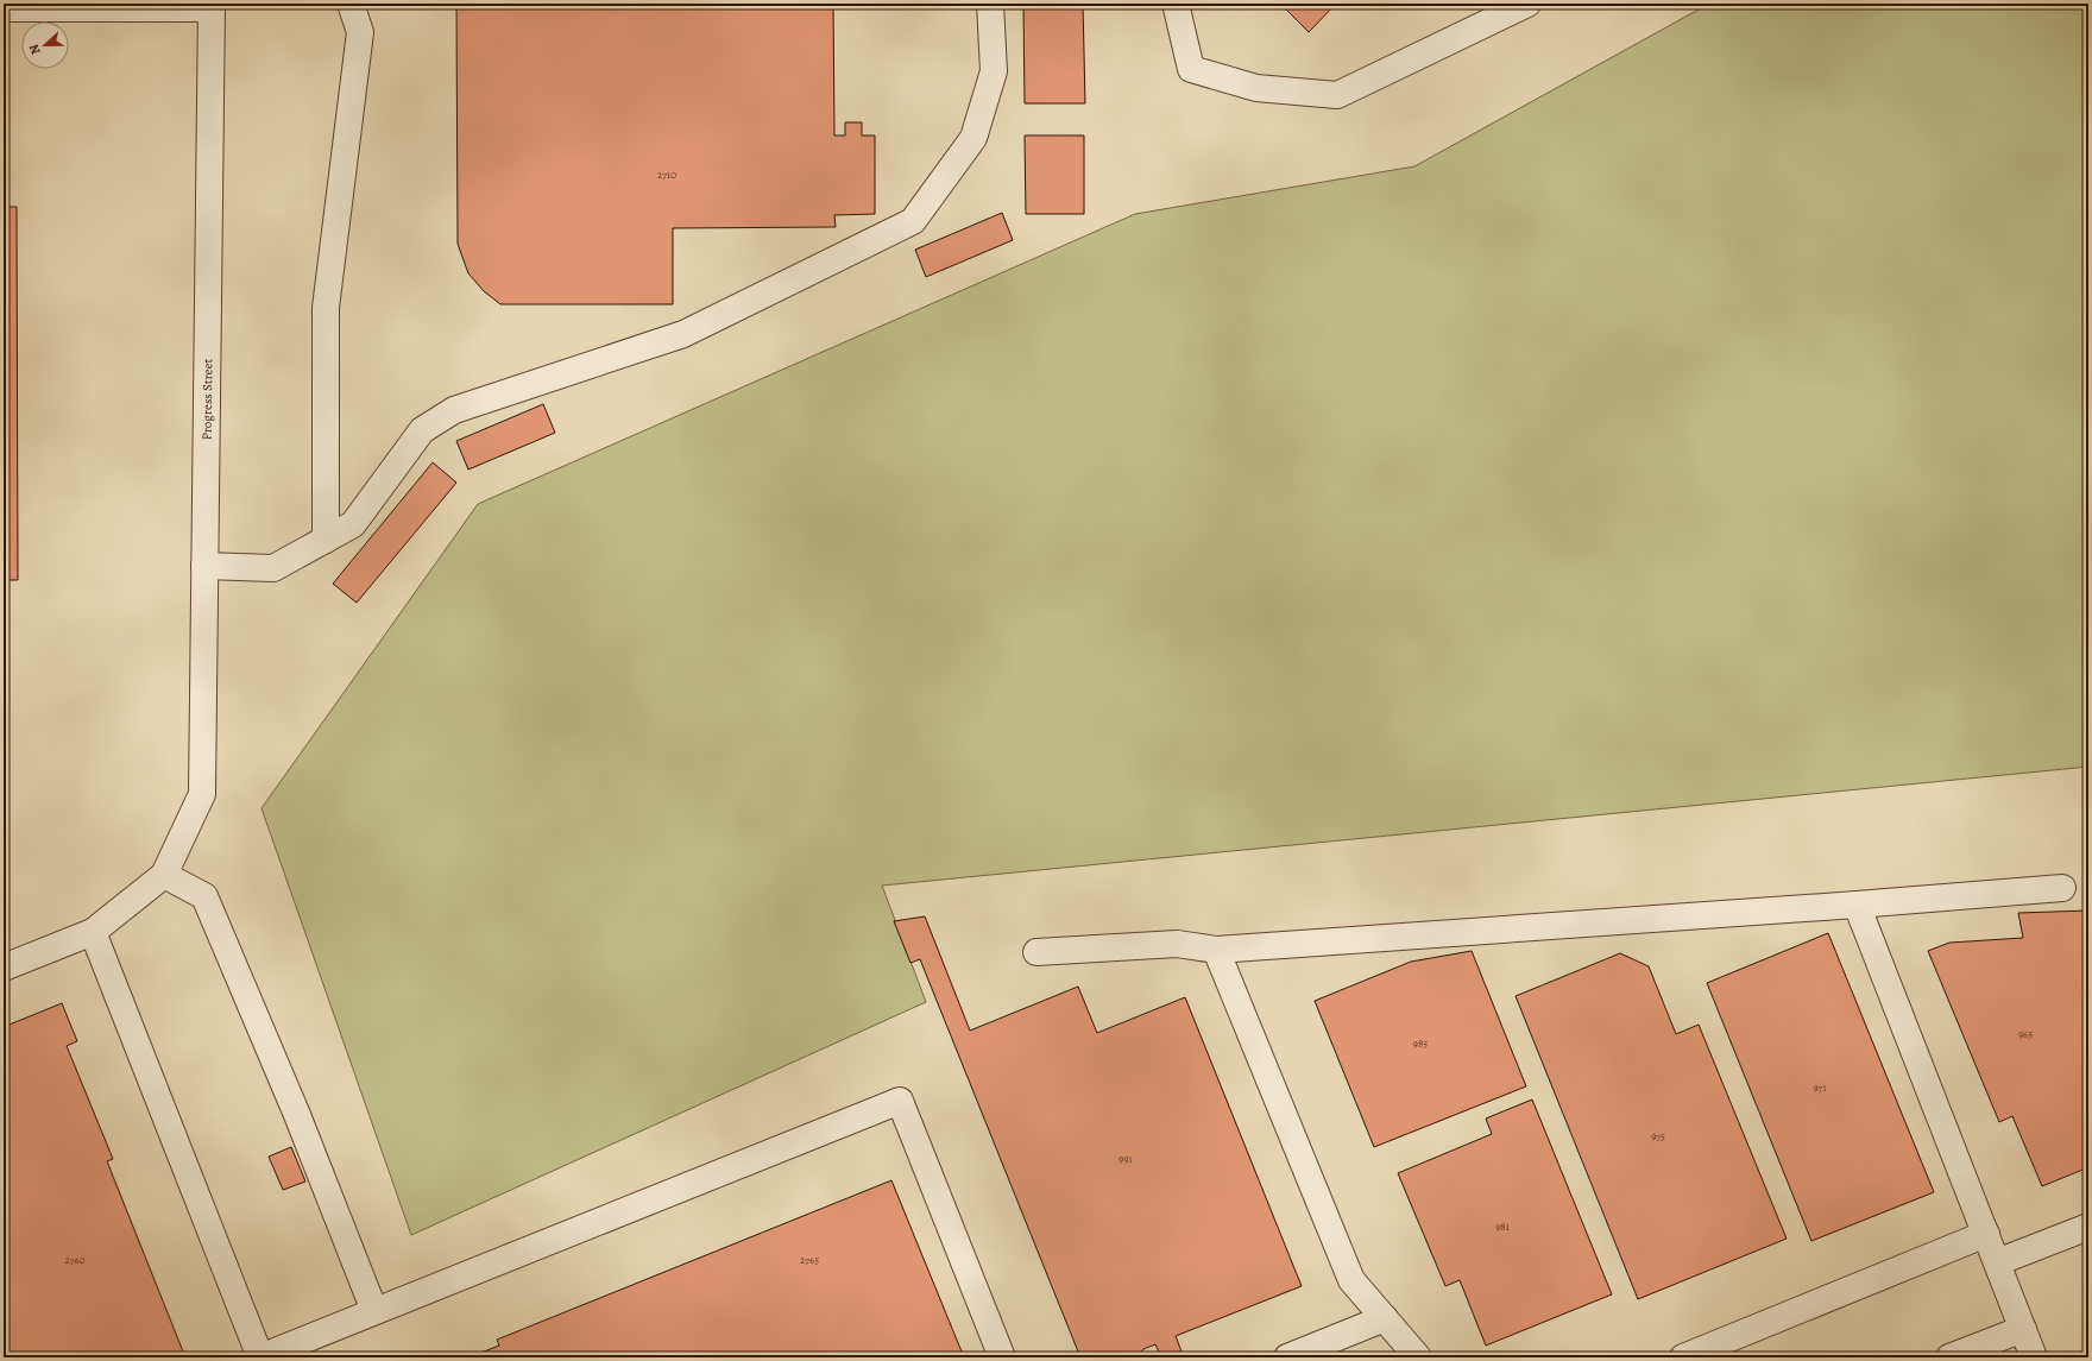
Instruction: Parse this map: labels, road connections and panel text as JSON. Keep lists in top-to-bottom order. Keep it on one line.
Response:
{"streets":{"street":["Progress Street"]},"house_numbers":["2710","965","985","971","975","991","981","2760","2765"],"north":"left"}
